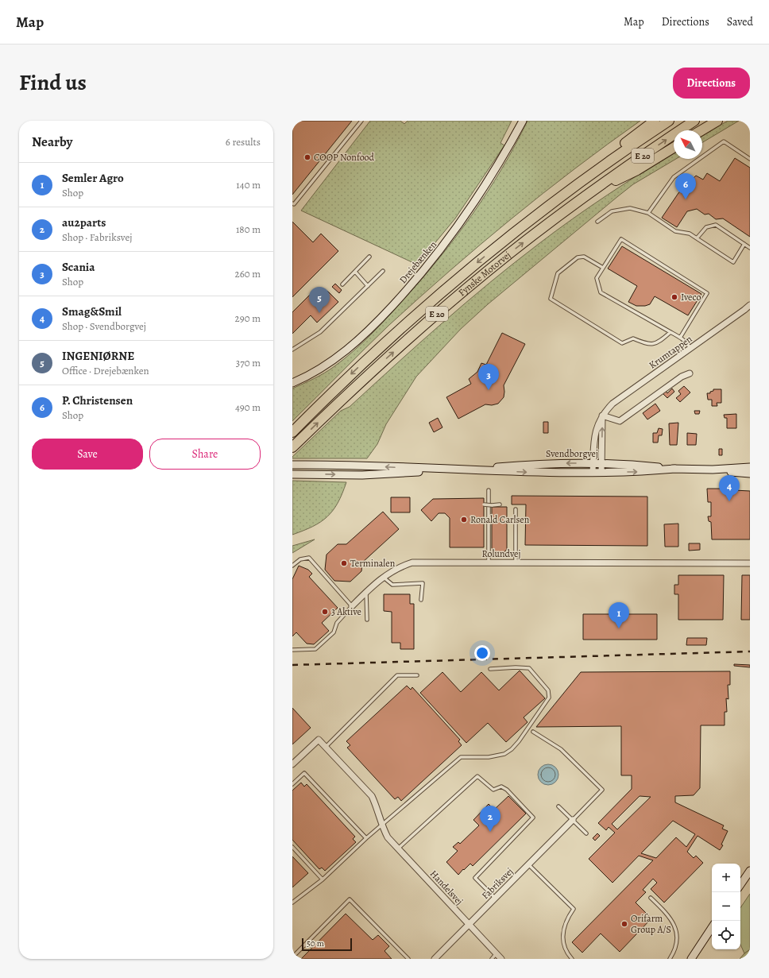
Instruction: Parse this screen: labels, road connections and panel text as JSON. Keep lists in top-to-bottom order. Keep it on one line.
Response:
{"streets":{"highway":["E 20","Fynske Motorvej"],"main road":["Drejebænken","Svendborgvej"],"street":["Krumtappen","Rolundvej","Fabriksvej","Handelsvej"]},"crossings":[["Krumtappen","Svendborgvej"],["Fabriksvej","Handelsvej"]],"places":["COOP Nonfood","Iveco","Ronald Carlsen","Terminalen","3 Aktive","Orifarm Group A/S"],"scale_bar":"50 m","north":"top left","page":{"header":"Map","nav":["Map","Directions","Saved"],"title":"Find us","buttons":["Directions",["Save","Share"]],"heading":["Nearby","6 results"],"list":[{"mark":"1","name":"Semler Agro","note":"Shop","value":"140 m"},{"mark":"2","name":"au2parts","note":"Shop · Fabriksvej","value":"180 m"},{"mark":"3","name":"Scania","note":"Shop","value":"260 m"},{"mark":"4","name":"Smag&Smil","note":"Shop · Svendborgvej","value":"290 m"},{"mark":"5","name":"INGENIØRNE","note":"Office · Drejebænken","value":"370 m"},{"mark":"6","name":"P. Christensen","note":"Shop","value":"490 m"}],"pins":["6","5","3","4","1","2"],"map_buttons":["+","−"],"scale":"50 m"}}
